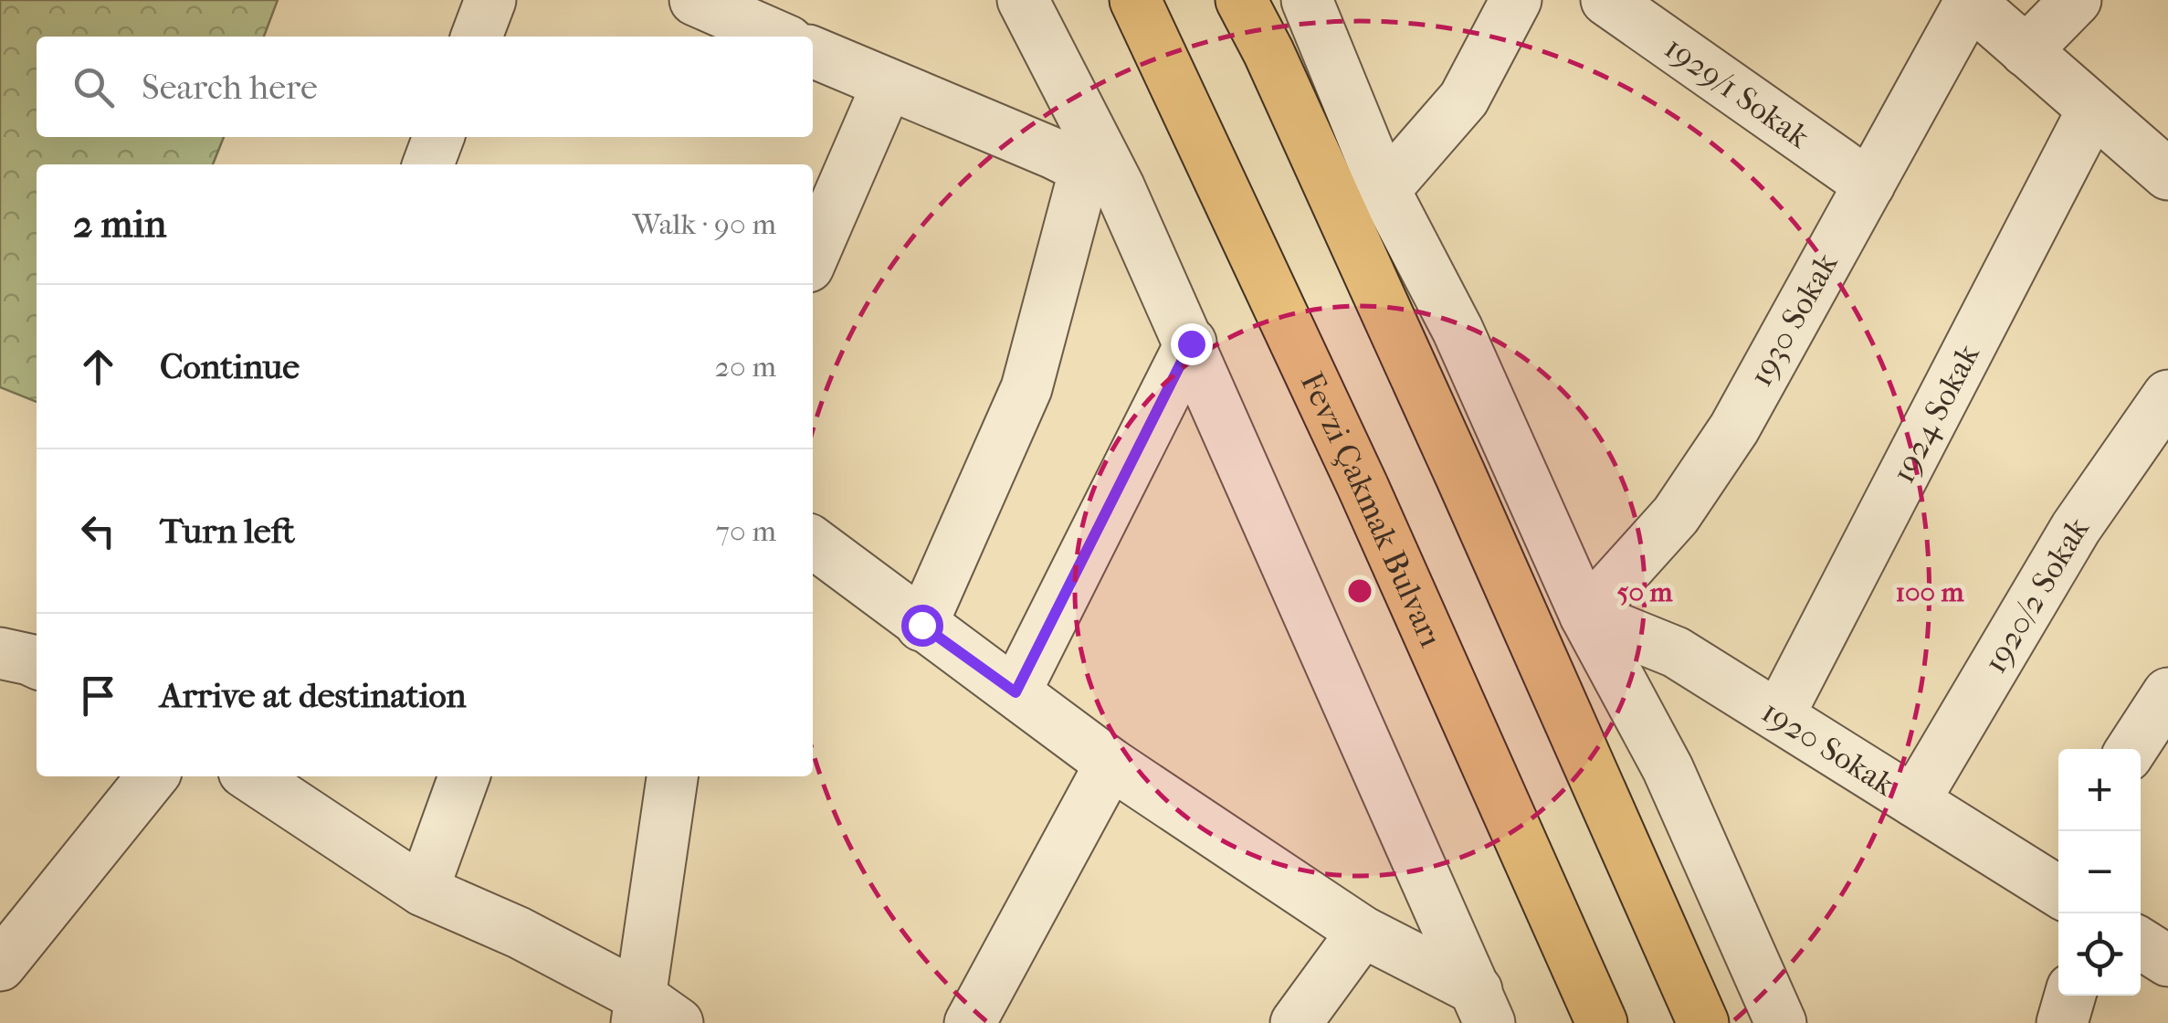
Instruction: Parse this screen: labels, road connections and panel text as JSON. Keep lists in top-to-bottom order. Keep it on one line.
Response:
{"streets":{"main road":["Fevzi Çakmak Bulvarı"],"street":["1929/1 Sokak","1930 Sokak","1924 Sokak","1920/2 Sokak","1920 Sokak"]},"crossings":[["1929/1 Sokak","1930 Sokak"],["1930 Sokak","1920 Sokak"],["1924 Sokak","1920 Sokak"],["1920/2 Sokak","1920 Sokak"]],"page":{"search":"Search here","heading":["2 min","Walk · 90 m"],"list":[["Continue","20 m"],["Turn left","70 m"],"Arrive at destination"],"map_buttons":["+","−"]},"rings":["50 m","100 m"]}
